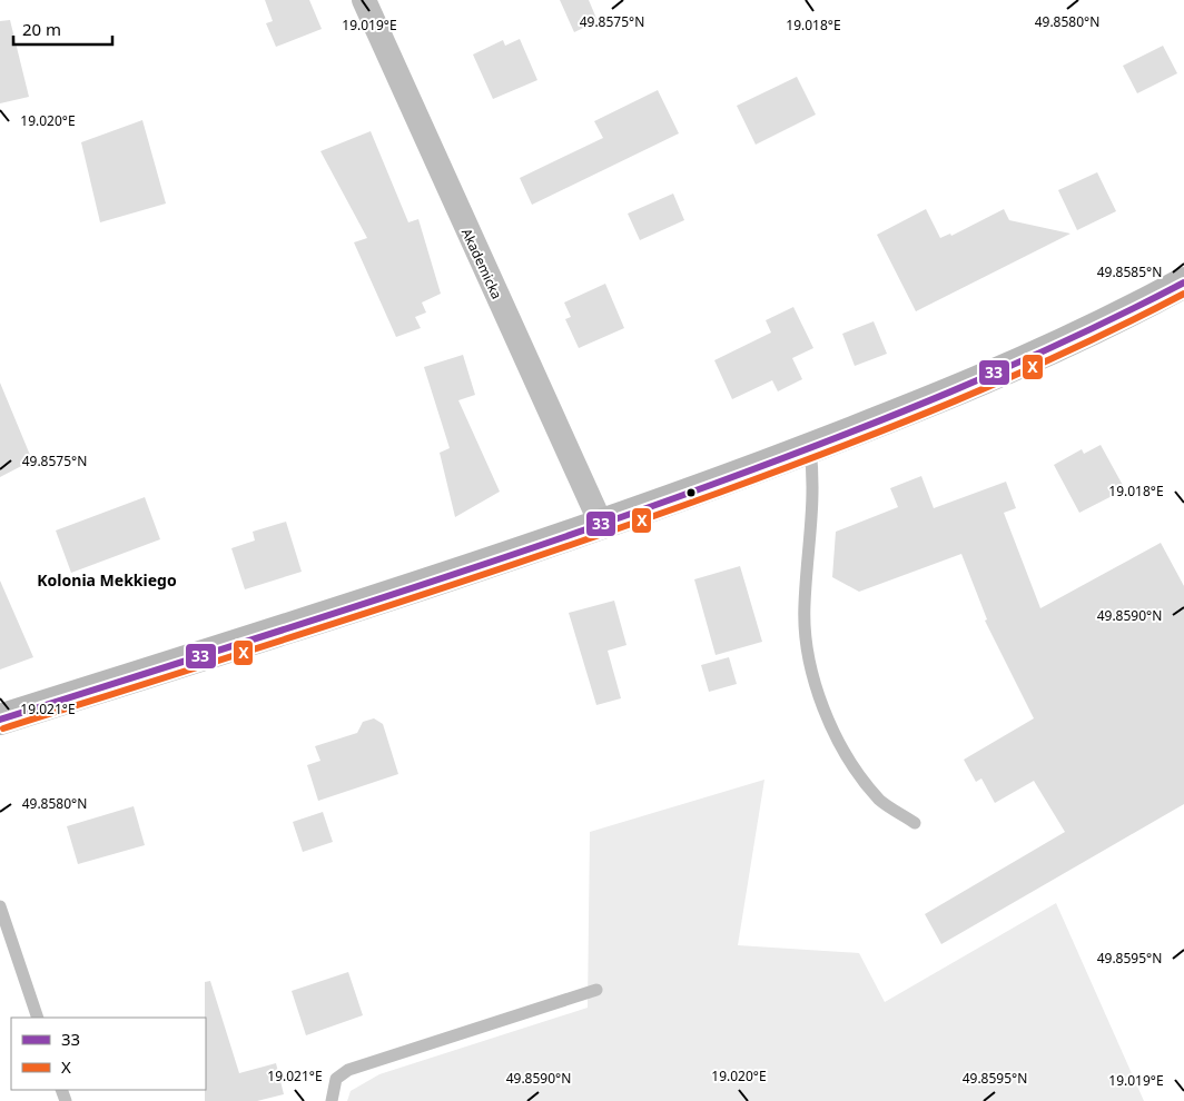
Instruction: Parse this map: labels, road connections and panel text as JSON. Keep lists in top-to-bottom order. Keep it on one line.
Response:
{"streets":{"street":["Akademicka"]},"districts":["Kolonia Mekkiego"],"lines":["transit line 33","transit line X"],"legend":["33","X"],"scale_bar":"20 m","coordinates":["49.8575°N","49.8580°N","19.019°E","19.018°E","19.020°E","49.8585°N","49.8590°N","19.021°E","49.8595°N"]}
